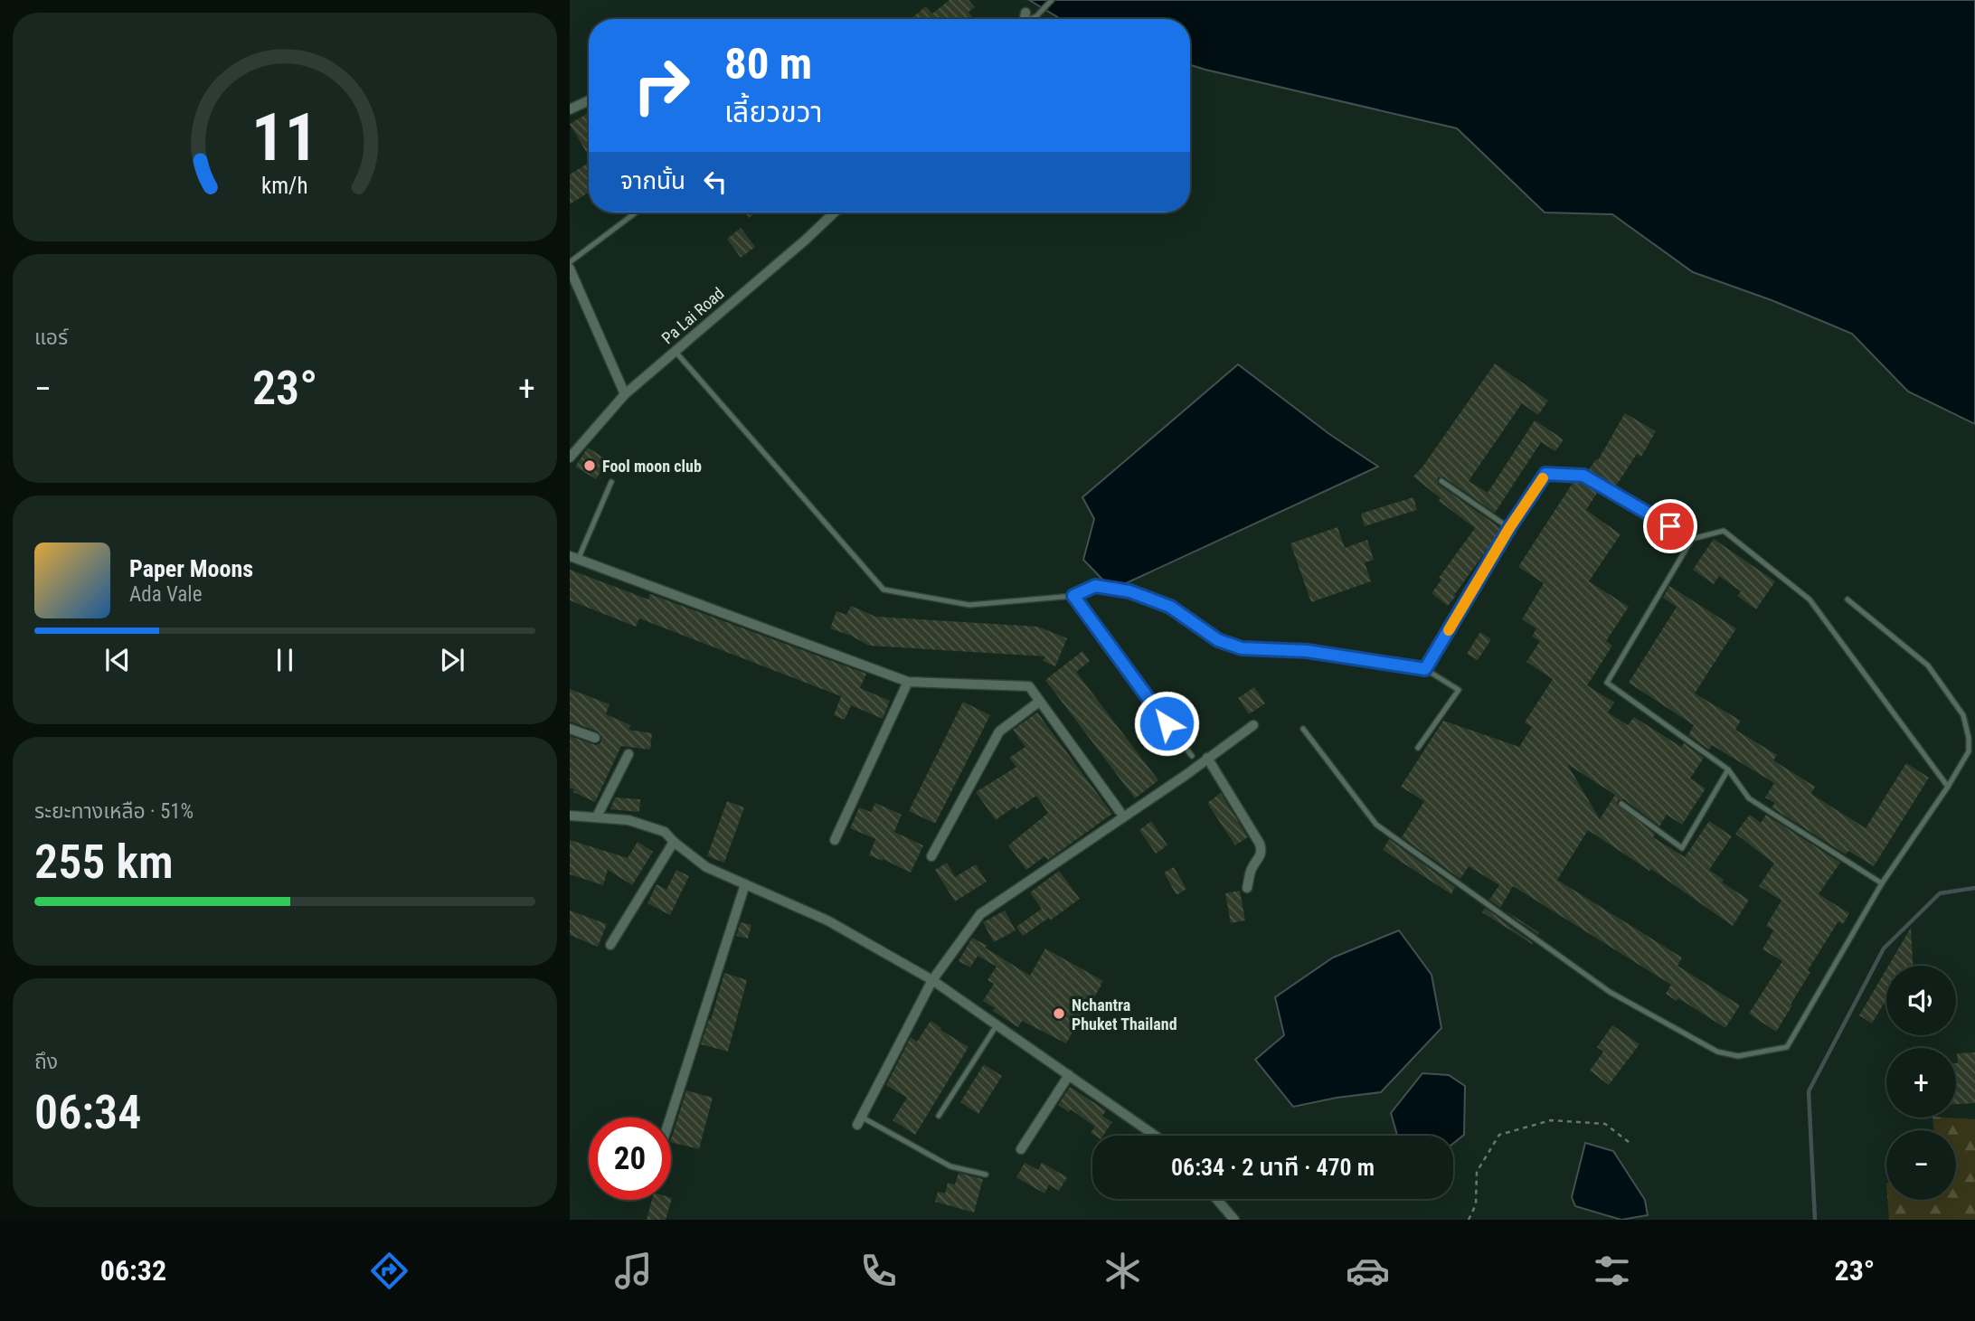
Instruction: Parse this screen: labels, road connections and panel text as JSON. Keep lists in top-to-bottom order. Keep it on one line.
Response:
{"streets":{"street":["Pa Lai Road"]},"places":["Fool moon club","Nchantra Phuket Thailand"],"page":{"turn":["80 m","เลี้ยวขวา"],"then":"จากนั้น","tile":["แอร์",["ระยะทางเหลือ · 51%","255 km"],["ถึง","06:34"]],"heat":["−","23°","+"],"song":["Paper Moons","Ada Vale"],"map_buttons":["+","−"],"limit":"20","trip":"06:34 · 2 นาที · 470 m","tabs":["06:32","23°"],"gauge":["11","km/h"]}}
